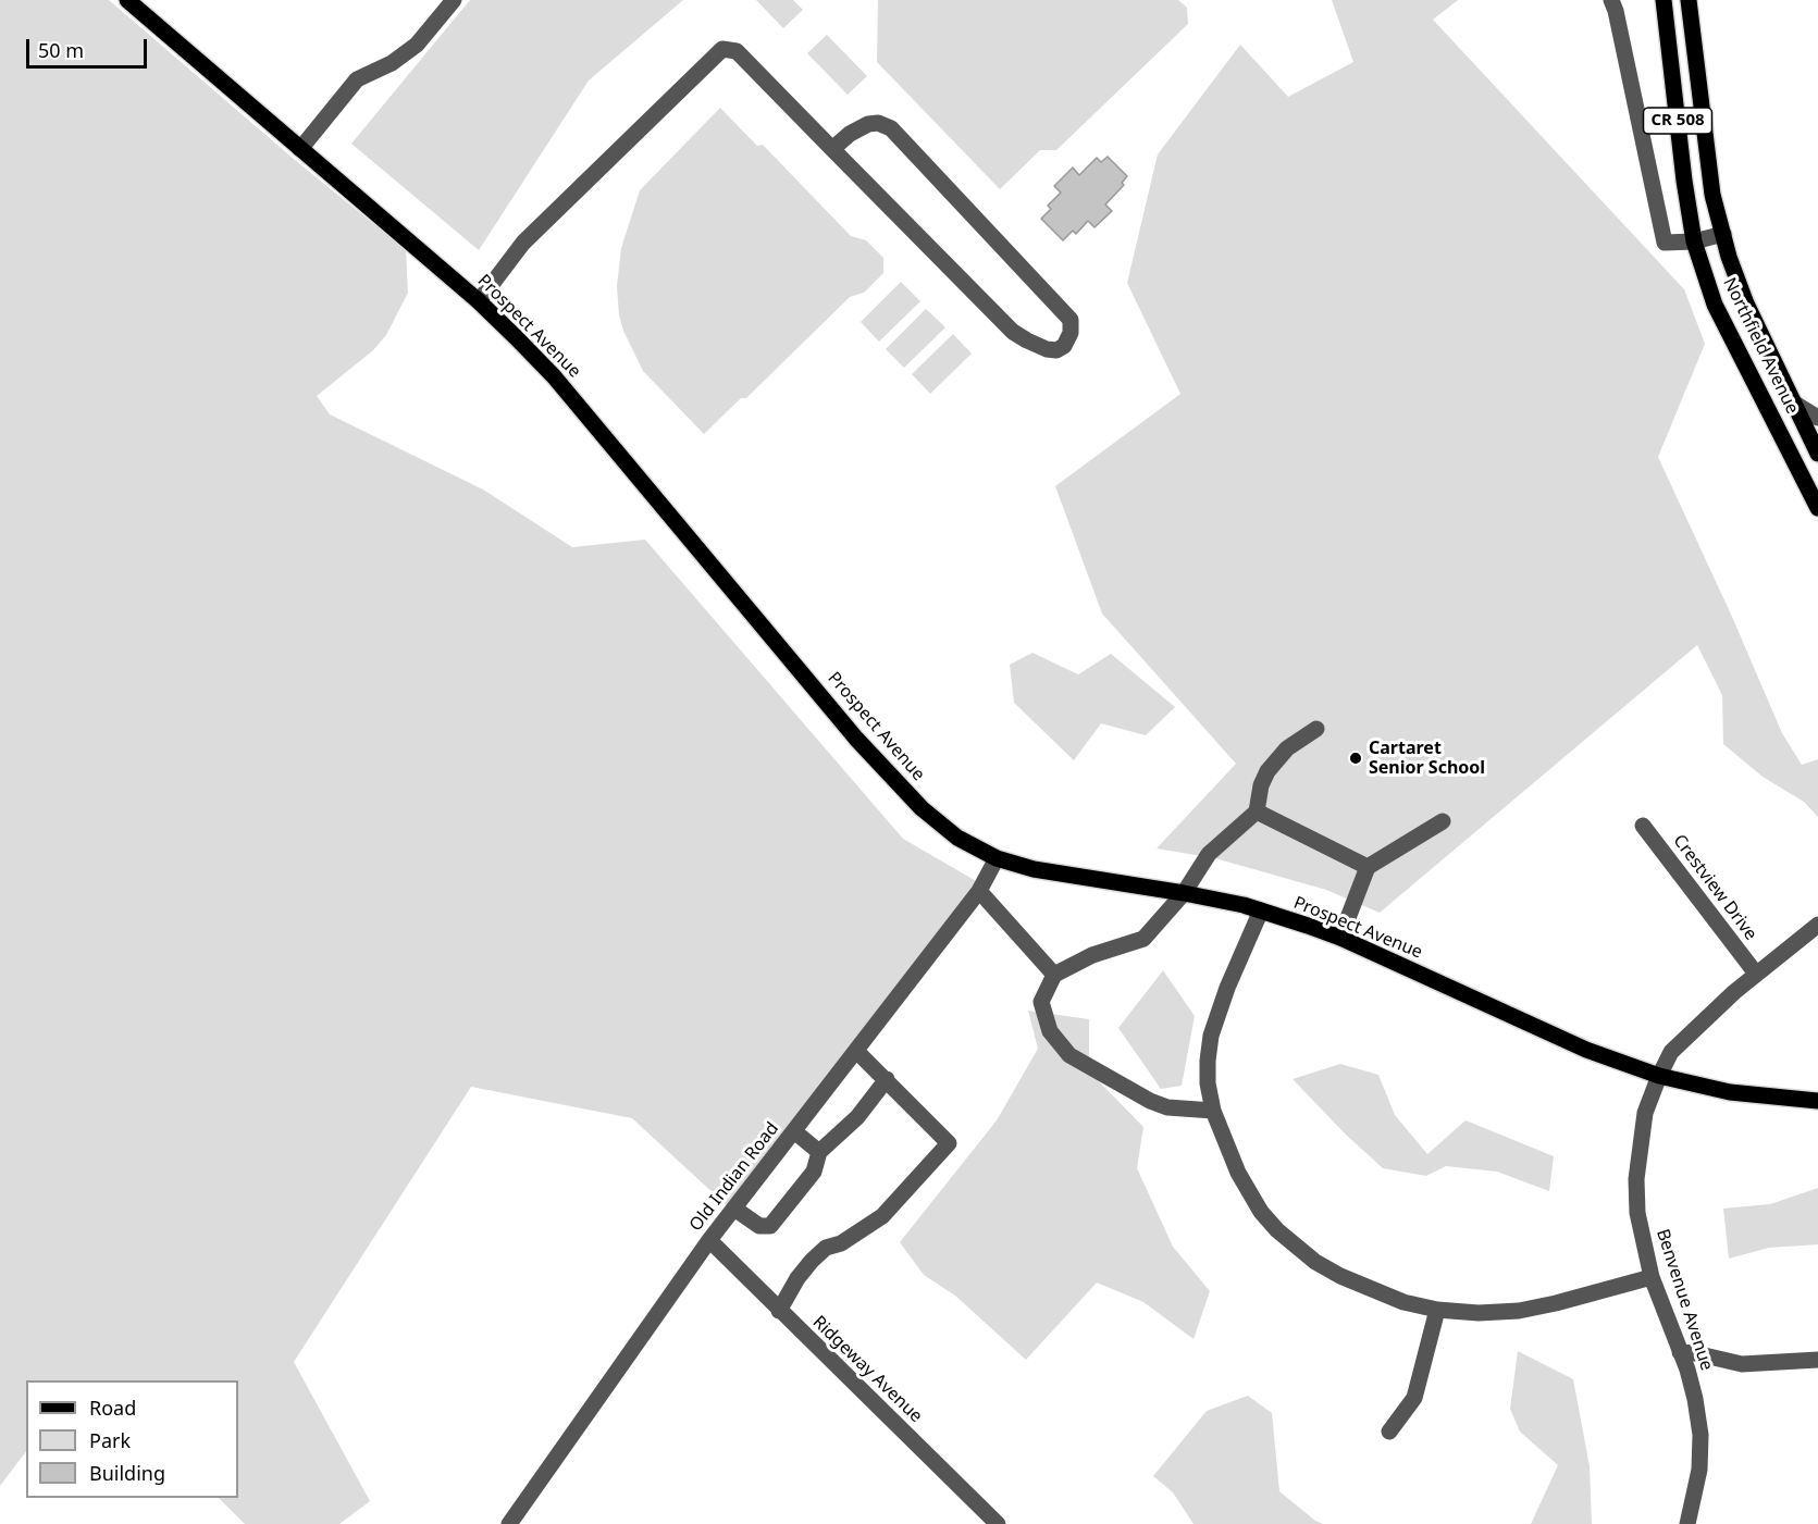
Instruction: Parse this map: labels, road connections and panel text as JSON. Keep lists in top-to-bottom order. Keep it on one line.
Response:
{"streets":{"main road":["CR 508","Prospect Avenue","Northfield Avenue"],"street":["Crestview Drive","Old Indian Road","Benvenue Avenue","Ridgeway Avenue"]},"crossings":[["Prospect Avenue","Old Indian Road"],["Prospect Avenue","Benvenue Avenue"],["Crestview Drive","Benvenue Avenue"],["Old Indian Road","Ridgeway Avenue"]],"places":["Cartaret Senior School"],"legend":["Road","Park","Building"],"scale_bar":"50 m"}
